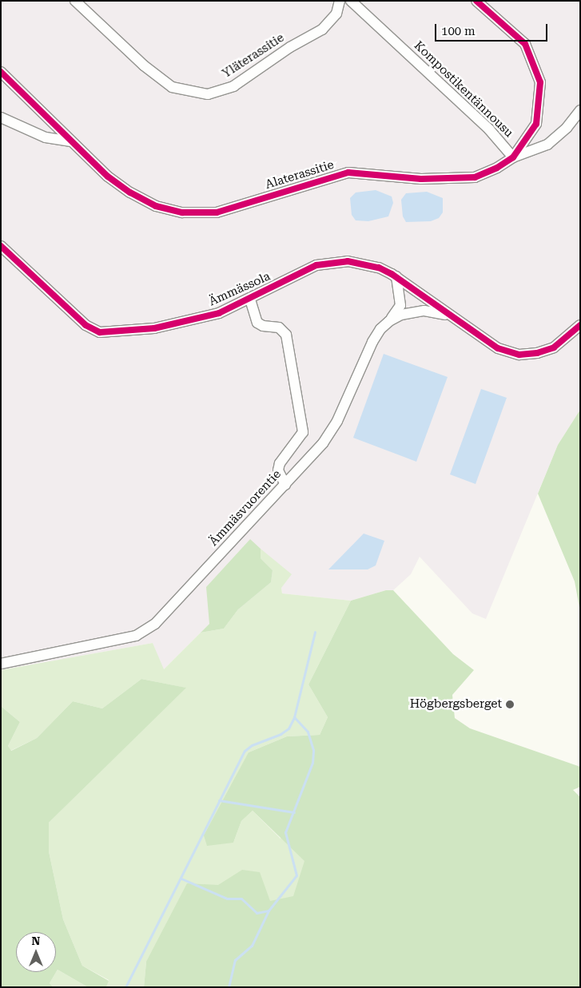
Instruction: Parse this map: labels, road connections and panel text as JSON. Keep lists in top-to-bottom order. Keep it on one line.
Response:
{"streets":{"street":["Yläterassitie","Kompostikentännousu","Alaterassitie","Ämmässola","Ämmäsvuorentie"]},"crossings":[["Kompostikentännousu","Alaterassitie"],["Ämmässola","Ämmäsvuorentie"]],"places":["Högbergsberget"],"scale_bar":"100 m","north":"top"}
